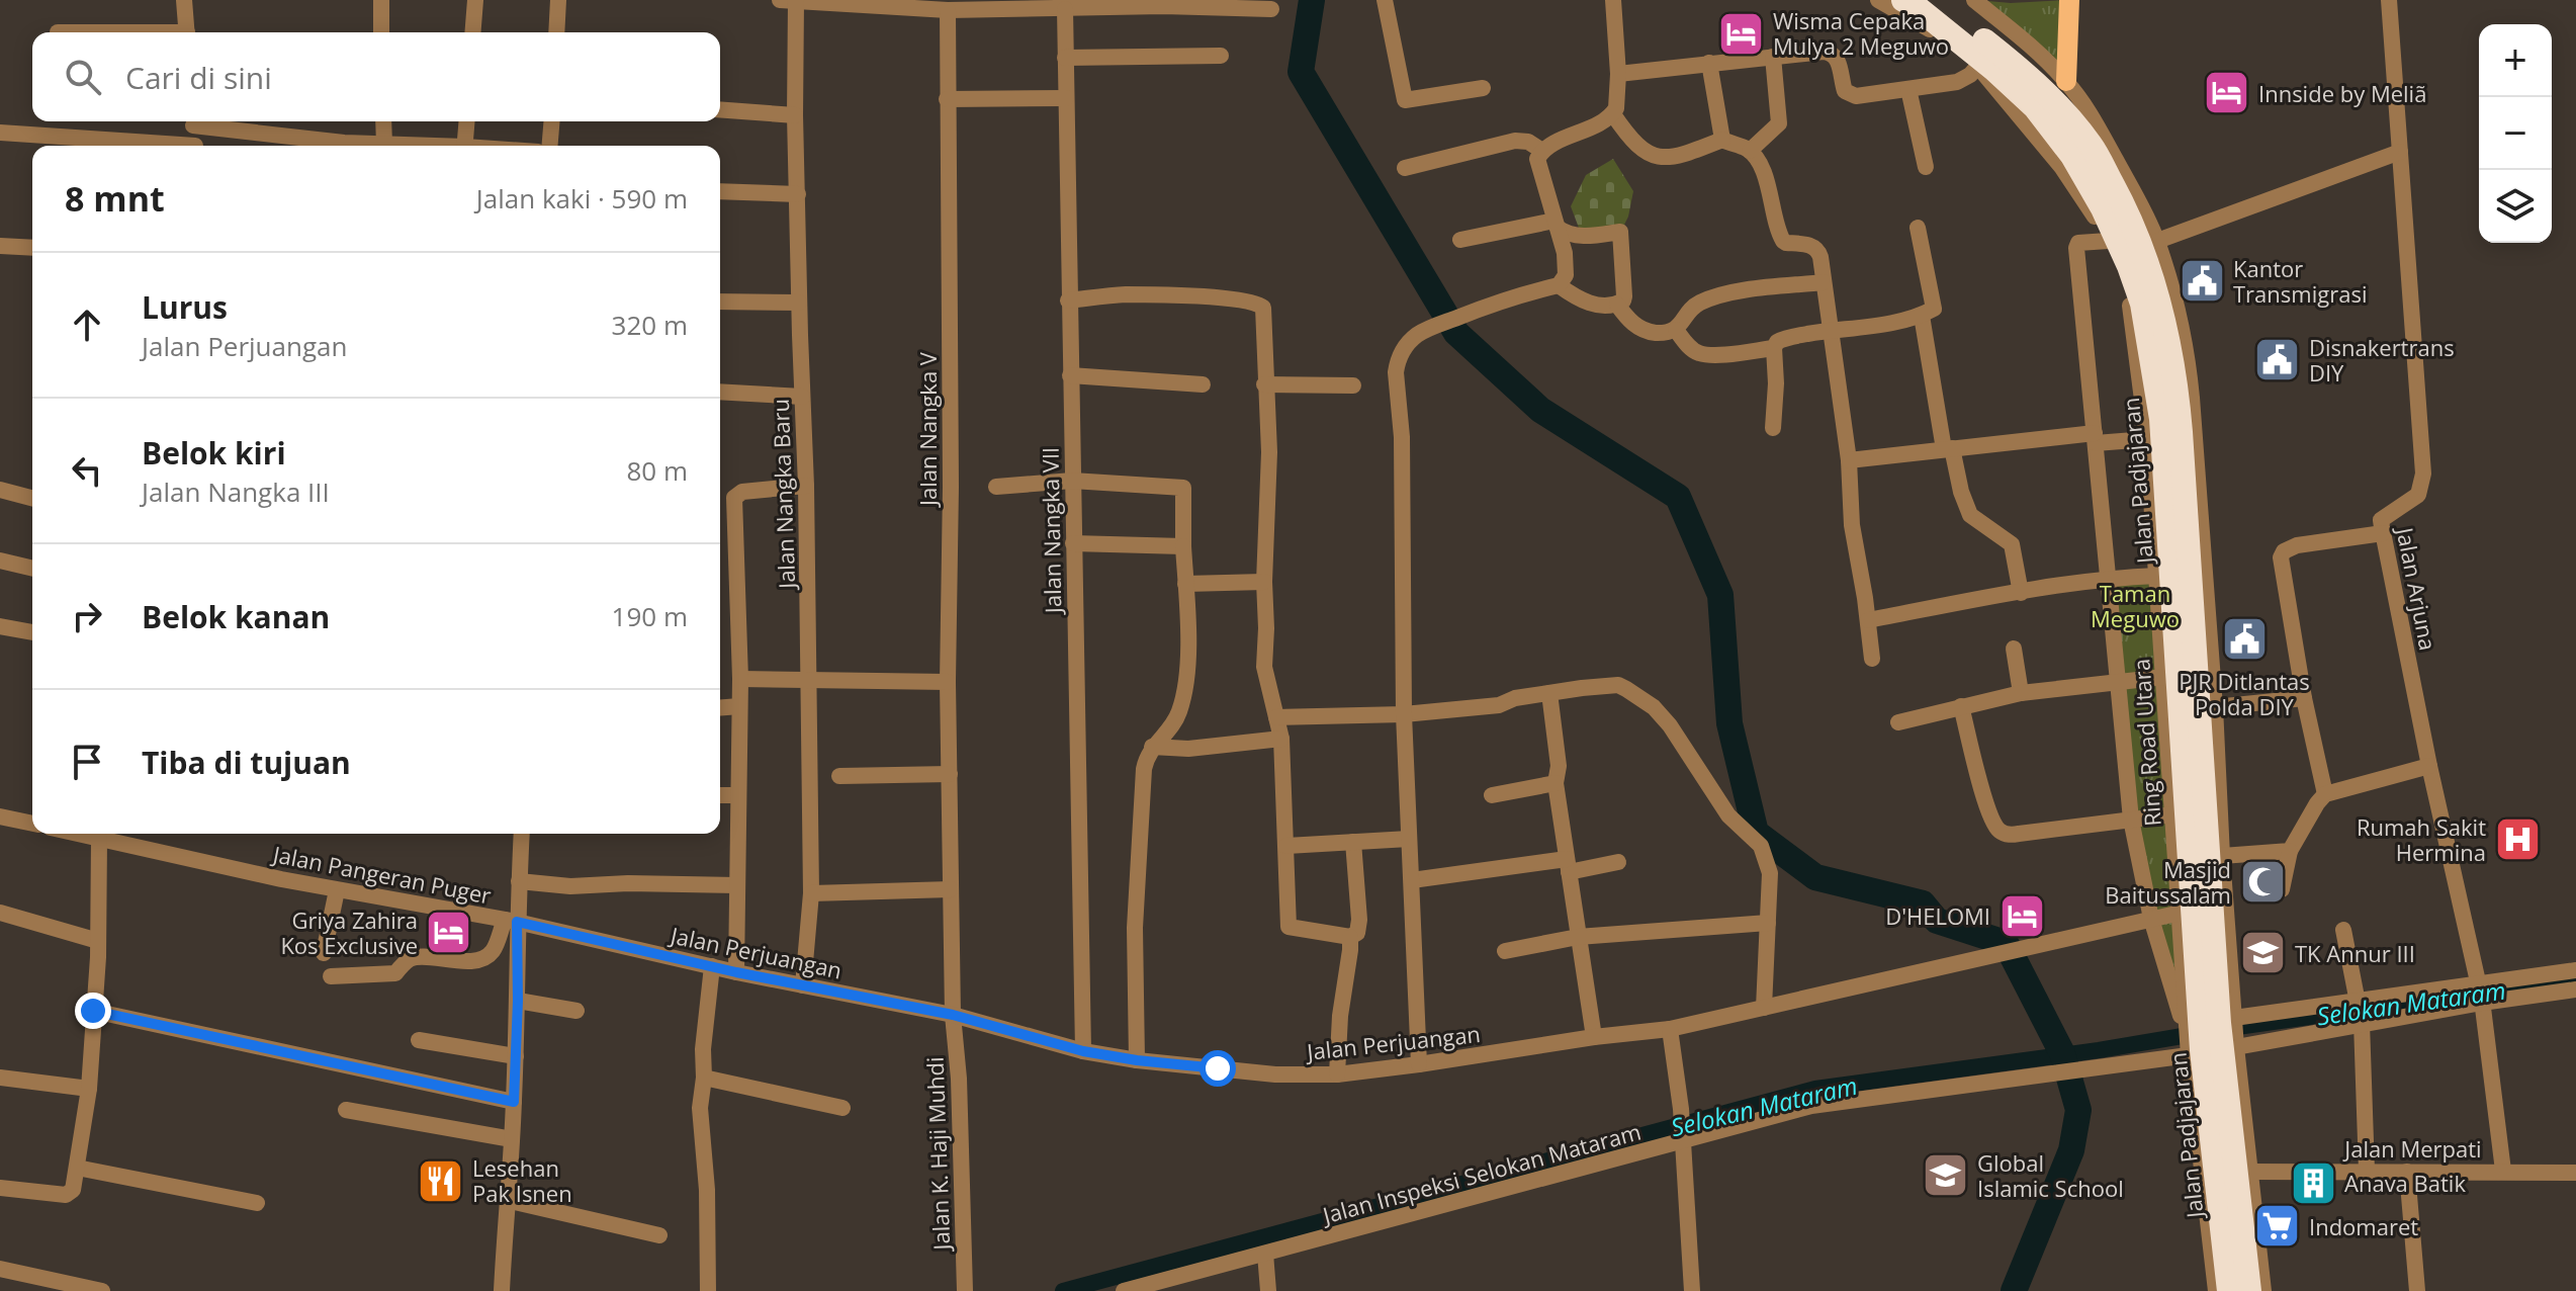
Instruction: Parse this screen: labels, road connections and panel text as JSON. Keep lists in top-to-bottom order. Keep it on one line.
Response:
{"streets":{"highway":["Jalan Padjajaran"],"street":["Jalan Nangka V","Jalan Nangka Baru","Jalan Nangka VII","Jalan Arjuna","Ring Road Utara","Jalan Pangeran Puger","Jalan Perjuangan","Jalan Merpati","Jalan K. Haji Muhdi","Jalan Inspeksi Selokan Mataram"]},"crossings":[["Jalan Nangka V","Jalan Perjuangan"],["Jalan Nangka V","Jalan K. Haji Muhdi"],["Jalan Padjajaran","Ring Road Utara"],["Jalan Padjajaran","Jalan Merpati"],["Jalan Padjajaran","Jalan Inspeksi Selokan Mataram"],["Jalan Nangka Baru","Jalan Perjuangan"],["Jalan Nangka VII","Jalan Perjuangan"],["Jalan Arjuna","Jalan Merpati"],["Jalan Arjuna","Jalan Inspeksi Selokan Mataram"],["Ring Road Utara","Jalan Perjuangan"],["Ring Road Utara","Jalan Merpati"],["Ring Road Utara","Jalan Inspeksi Selokan Mataram"],["Jalan Pangeran Puger","Jalan Perjuangan"],["Jalan Perjuangan","Jalan K. Haji Muhdi"]],"water":["Selokan Mataram"],"parks":["Taman Meguwo"],"places":{"hotel":["Wisma Cepaka Mulya 2 Meguwo","Innside by Meliã","D'HELOMI","Griya Zahira Kos Exclusive"],"public building":["Kantor Transmigrasi","Disnakertrans DIY","PJR Ditlantas Polda DIY"],"hospital":["Rumah Sakit Hermina"],"mosque":["Masjid Baitussalam"],"school or university":["TK Annur III","Global Islamic School"],"restaurant":["Lesehan Pak Isnen"],"building":["Anava Batik"],"supermarket":["Indomaret"]},"page":{"map_buttons":["+","−"],"search":"Cari di sini","heading":["8 mnt","Jalan kaki · 590 m"],"list":[["Lurus","Jalan Perjuangan","320 m"],["Belok kiri","Jalan Nangka III","80 m"],["Belok kanan","190 m"],"Tiba di tujuan"]}}
